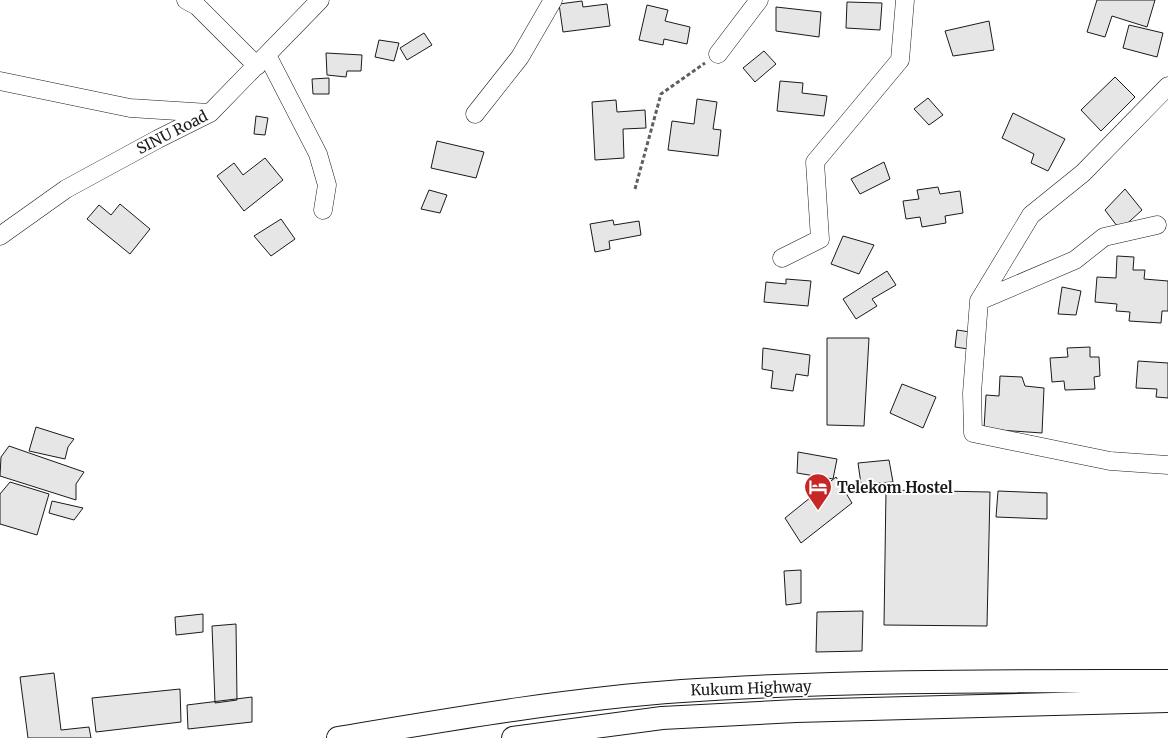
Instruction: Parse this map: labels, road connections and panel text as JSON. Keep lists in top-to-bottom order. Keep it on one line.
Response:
{"streets":{"main road":["Kukum Highway"],"street":["SINU Road"]},"places":{"hotel":["Telekom Hostel"]}}
